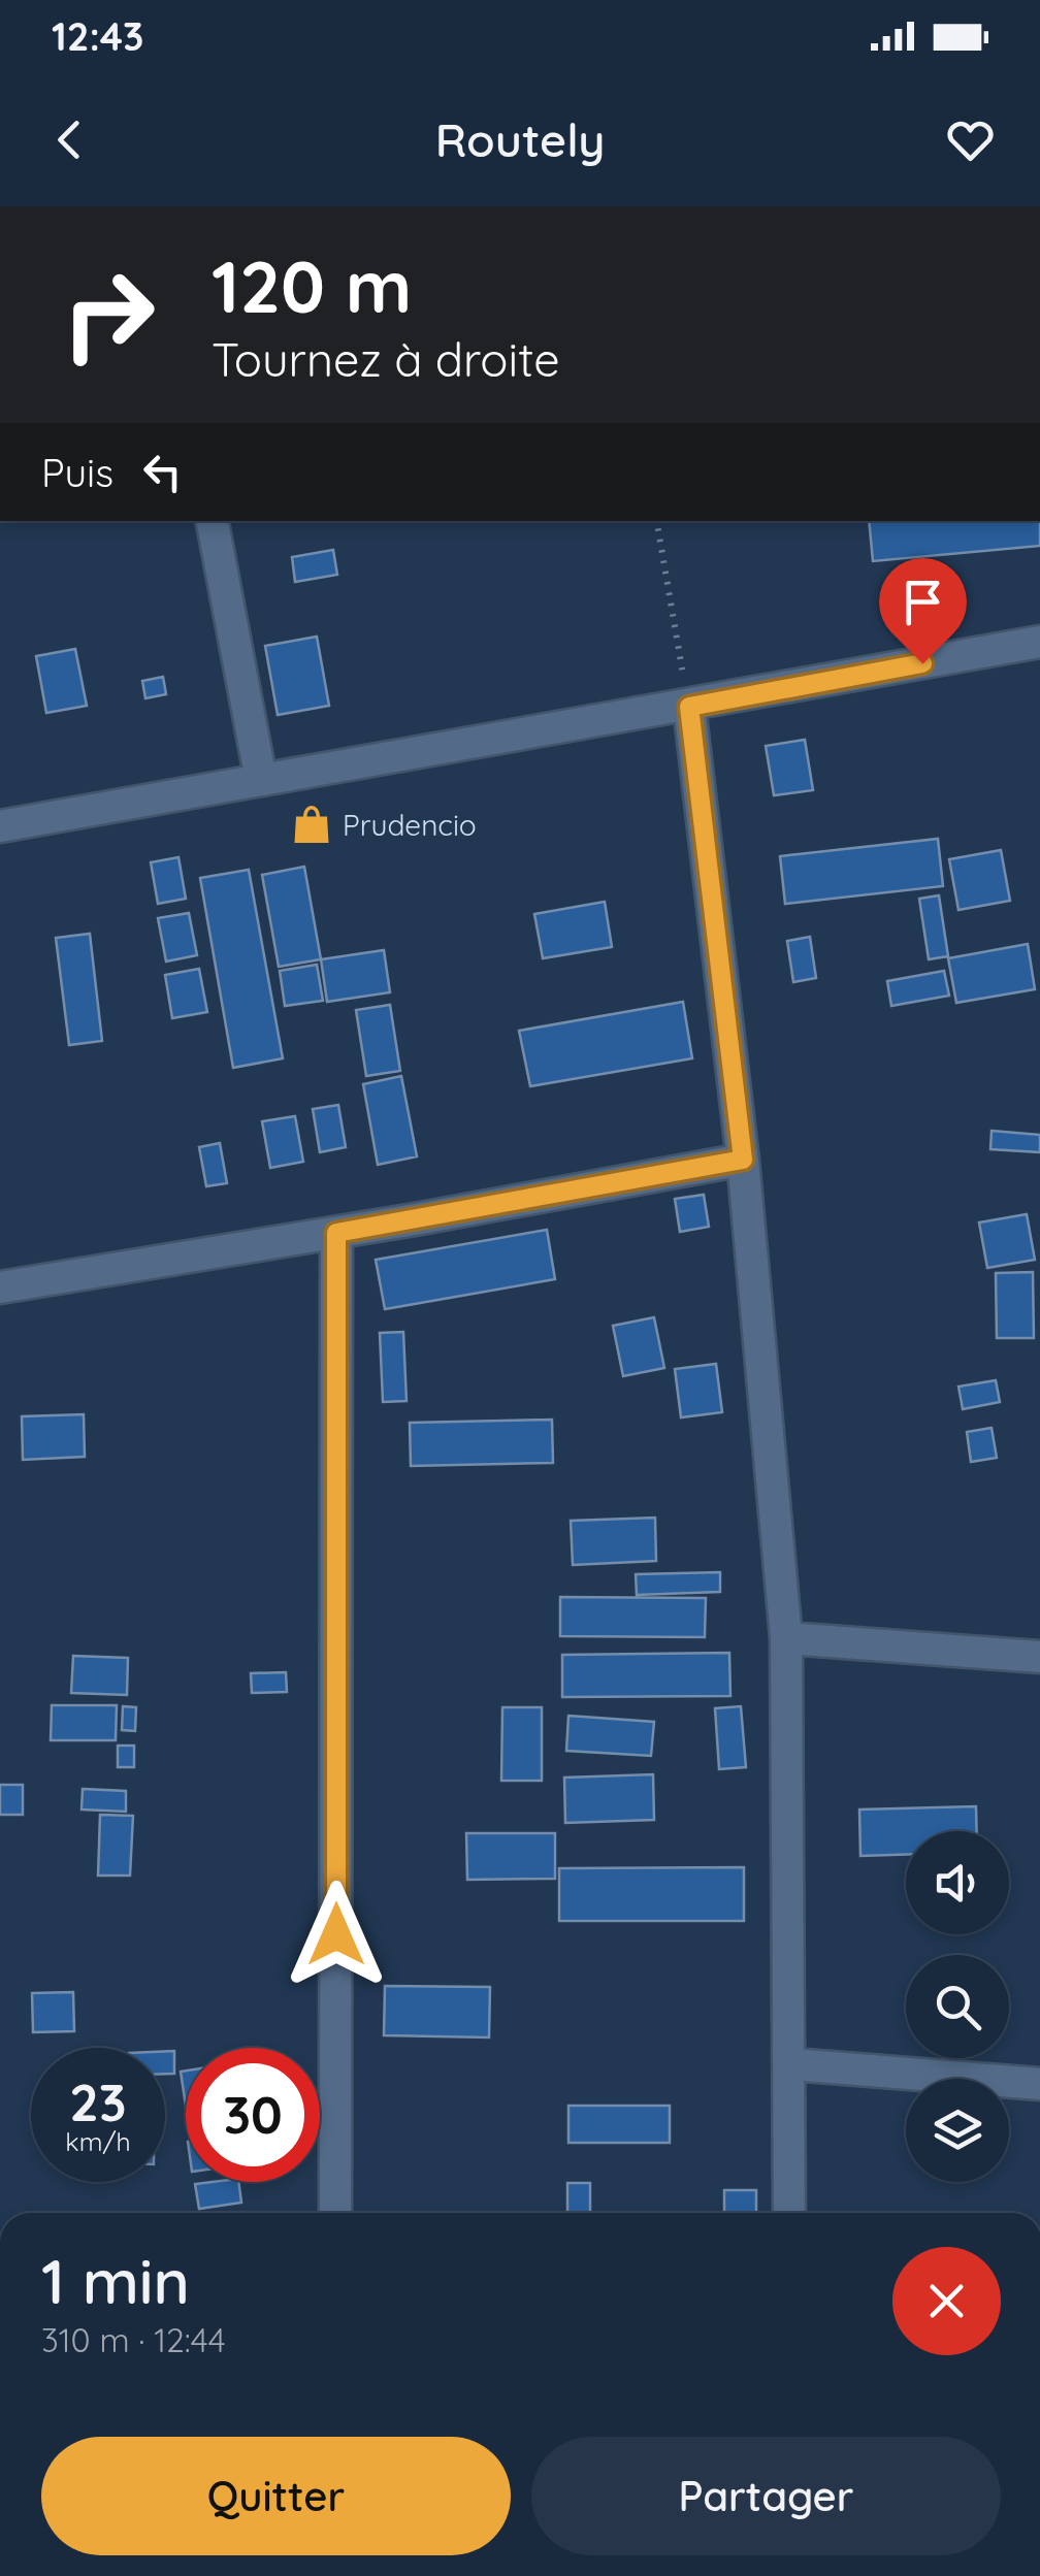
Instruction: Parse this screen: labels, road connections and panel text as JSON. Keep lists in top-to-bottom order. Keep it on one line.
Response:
{"places":{"shop":["Prudencio"]},"page":{"status":"12:43","header":"Routely","turn":["120 m","Tournez à droite"],"then":"Puis","speed":"23 km/h","limit":"30","heading":["1 min","310 m · 12:44"],"buttons":["Quitter","Partager"]}}
